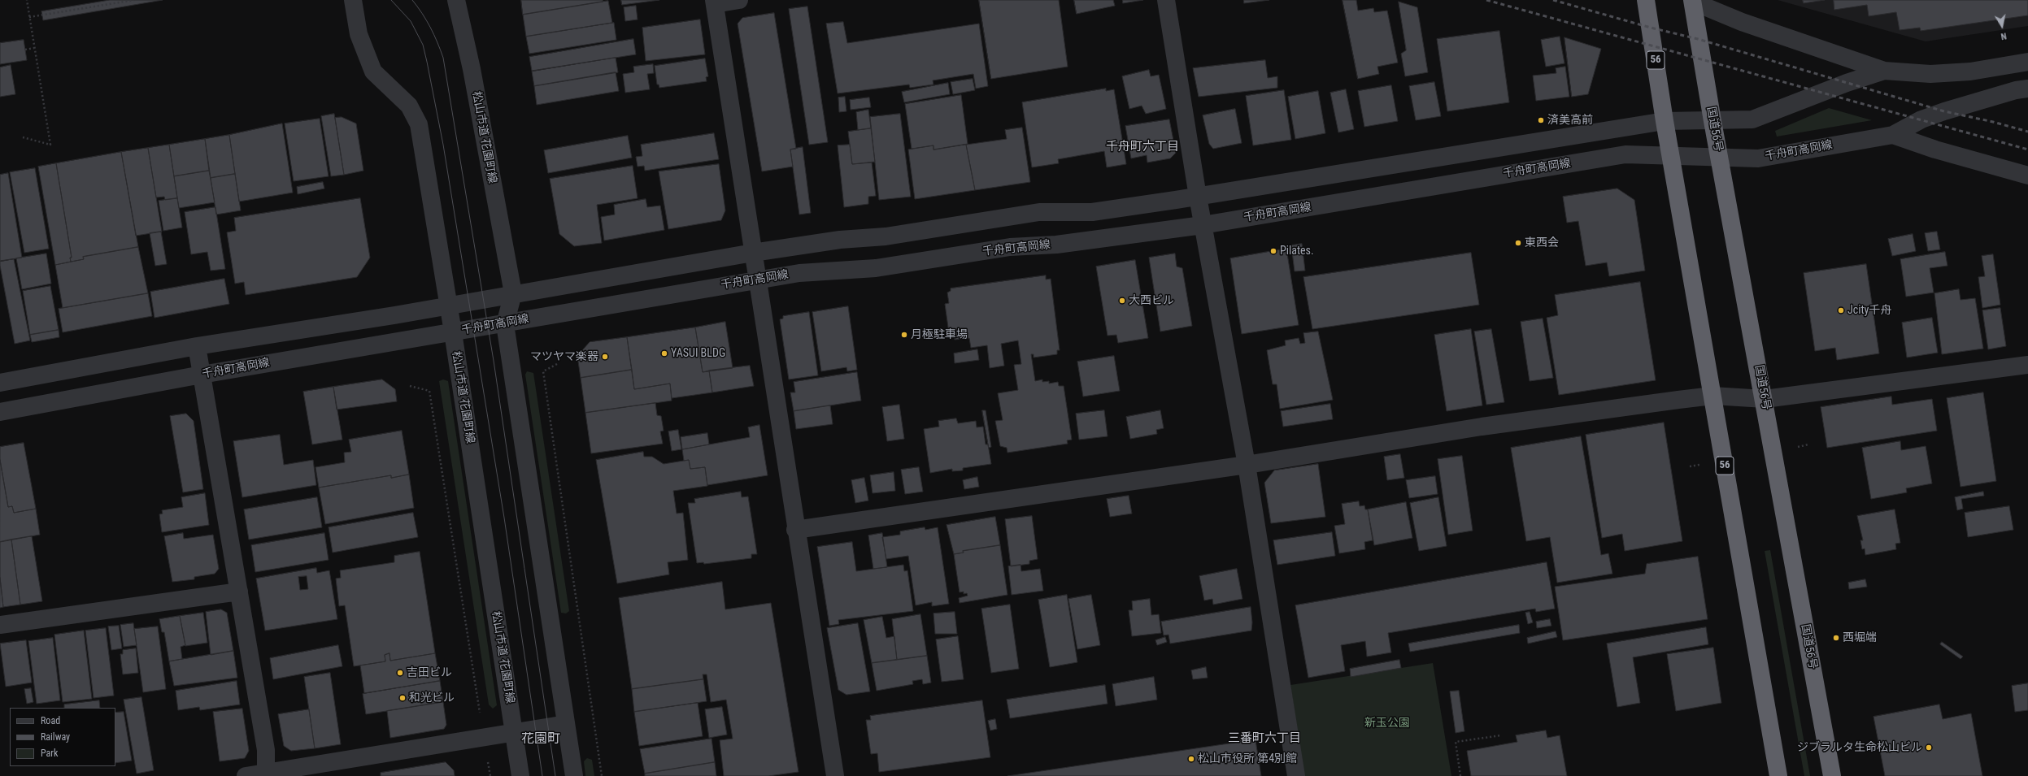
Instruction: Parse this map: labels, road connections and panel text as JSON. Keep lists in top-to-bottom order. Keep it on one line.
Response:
{"streets":{"highway":["56","国道56号"],"street":["松山市道 花園町線","千舟町高岡線"]},"crossings":[["56","千舟町高岡線"],["国道56号","千舟町高岡線"],["松山市道 花園町線","千舟町高岡線"]],"districts":["千舟町六丁目","三番町六丁目","花園町"],"parks":["新玉公園"],"places":["済美高前","東西会","Pilates.","大西ビル","Jcity千舟","月極駐車場","YASUI BLDG","マツヤマ楽器","西堀端","吉田ビル","和光ビル","ジブラルタ生命松山ビル","松山市役所 第4別館"],"legend":["Road","Railway","Park"],"north":"bottom"}
